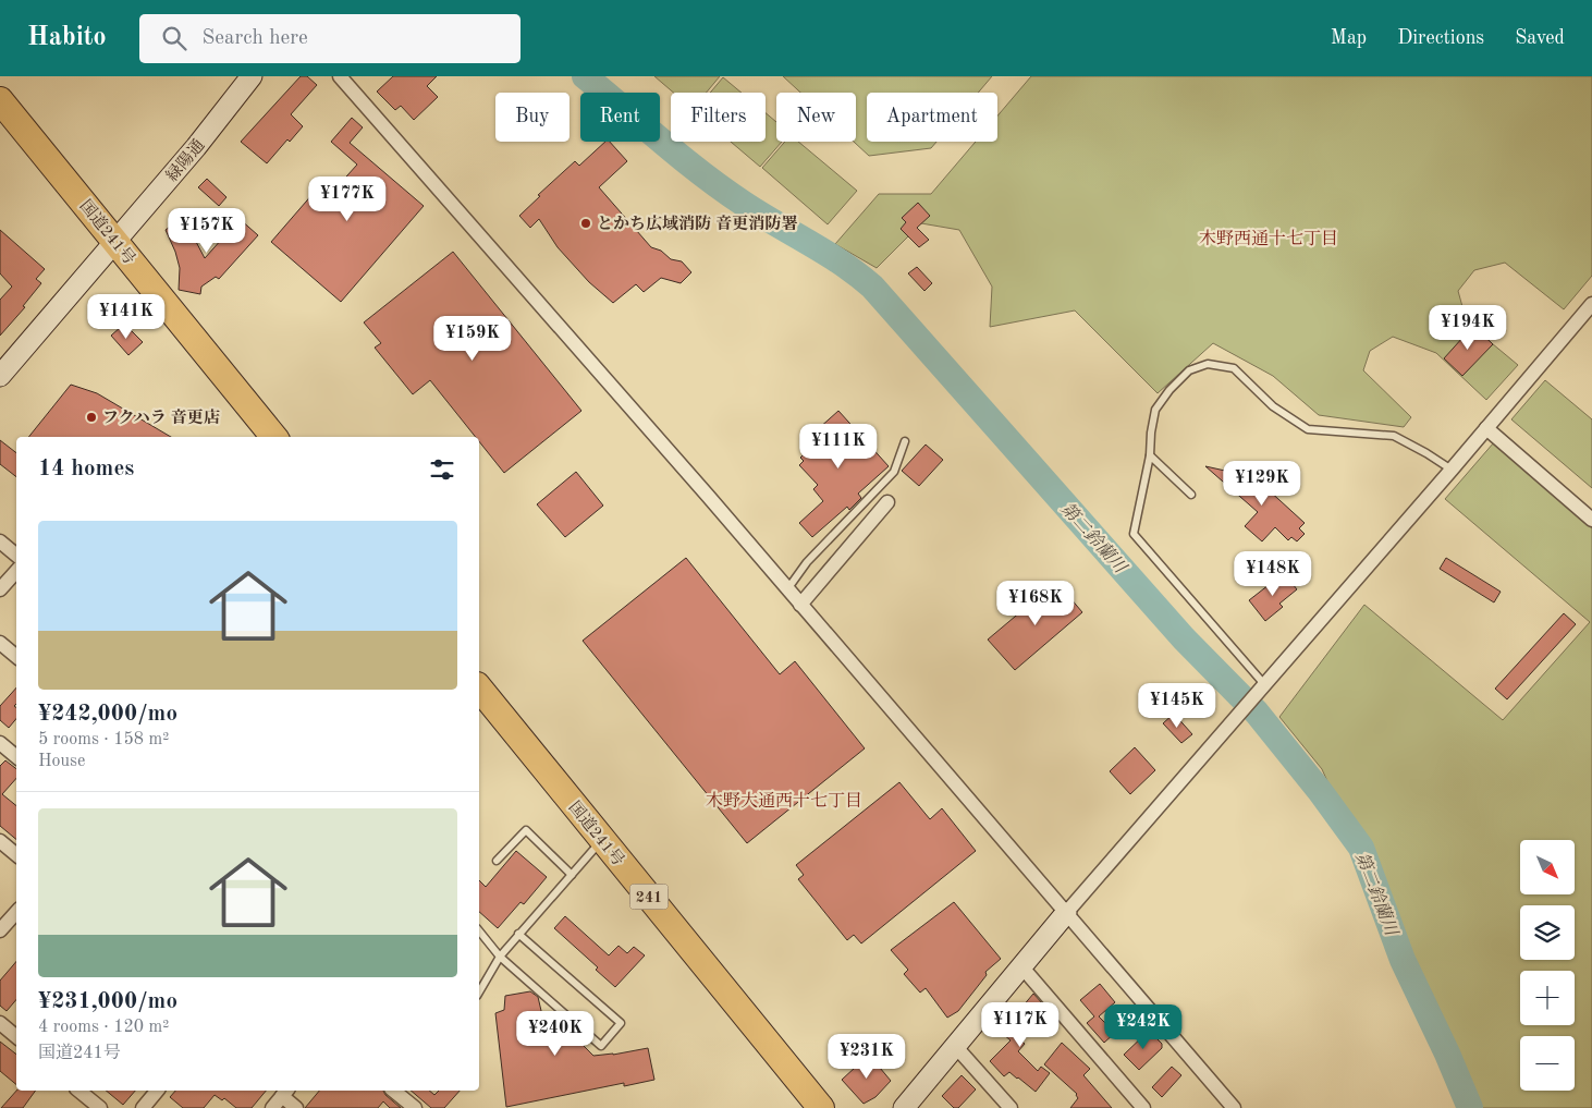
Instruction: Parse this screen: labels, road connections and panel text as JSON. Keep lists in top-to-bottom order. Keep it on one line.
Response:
{"streets":{"highway":["国道241号","241"],"street":["緑陽通"]},"crossings":[["緑陽通","国道241号"]],"districts":["木野西通十七丁目","木野大通西十七丁目"],"water":["第二鈴蘭川"],"places":["とかち広域消防 音更消防署","フクハラ 音更店"],"north":"bottom right","page":{"header":"Habito","search":"Search here","nav":["Map","Directions","Saved"],"chip":["Buy","Rent","Filters","New","Apartment"],"price":["¥177K","¥157K","¥141K","¥194K","¥159K","¥111K","¥129K","¥148K","¥168K","¥145K","¥117K","¥242K","¥240K","¥231K"],"heading":"14 homes","list":[{"name":"¥242,000/mo","note":"5 rooms · 158 m² · House"},{"name":"¥231,000/mo","note":"4 rooms · 120 m² · 国道241号"}],"map_buttons":["+","−"]}}
